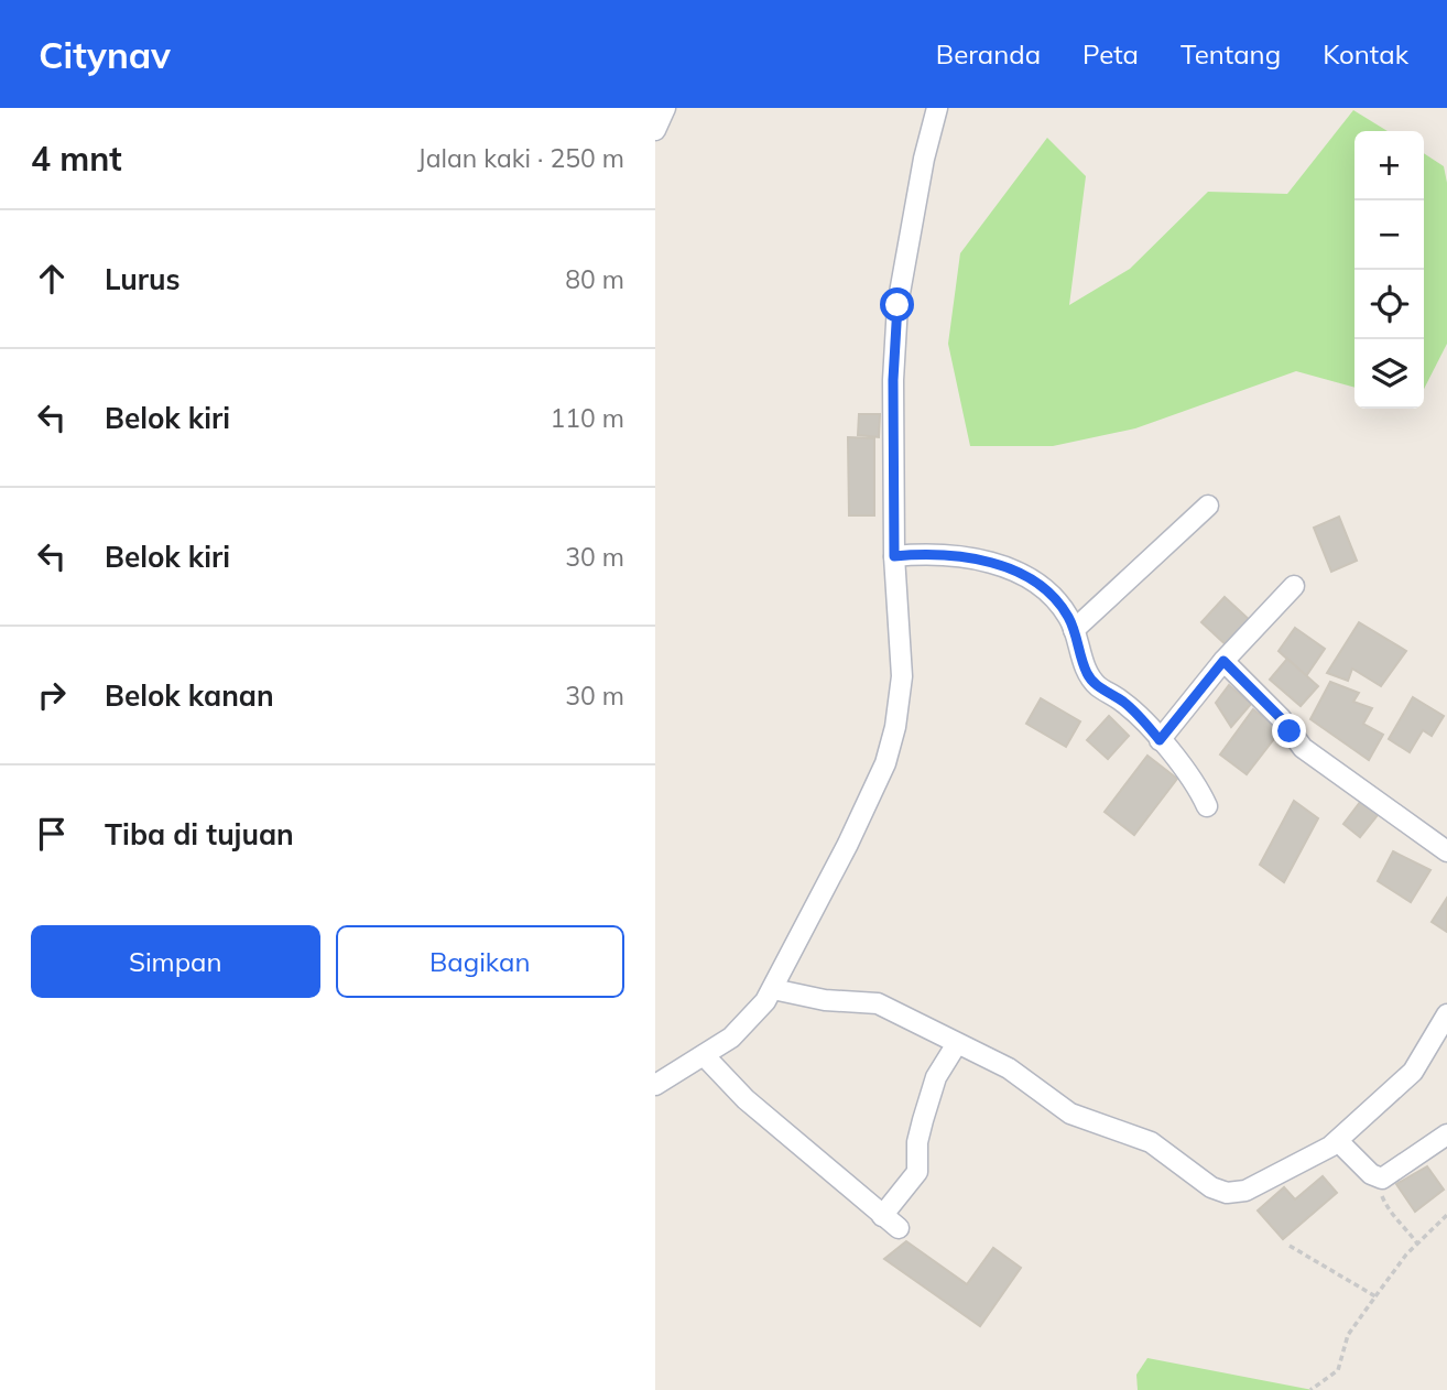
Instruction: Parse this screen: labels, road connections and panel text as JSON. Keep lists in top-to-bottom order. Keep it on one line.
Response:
{"page":{"header":"Citynav","nav":["Beranda","Peta","Tentang","Kontak"],"heading":["4 mnt","Jalan kaki · 250 m"],"map_buttons":["+","−"],"list":[["Lurus","80 m"],["Belok kiri","110 m"],["Belok kiri","30 m"],["Belok kanan","30 m"],"Tiba di tujuan"],"buttons":["Simpan","Bagikan"]}}
